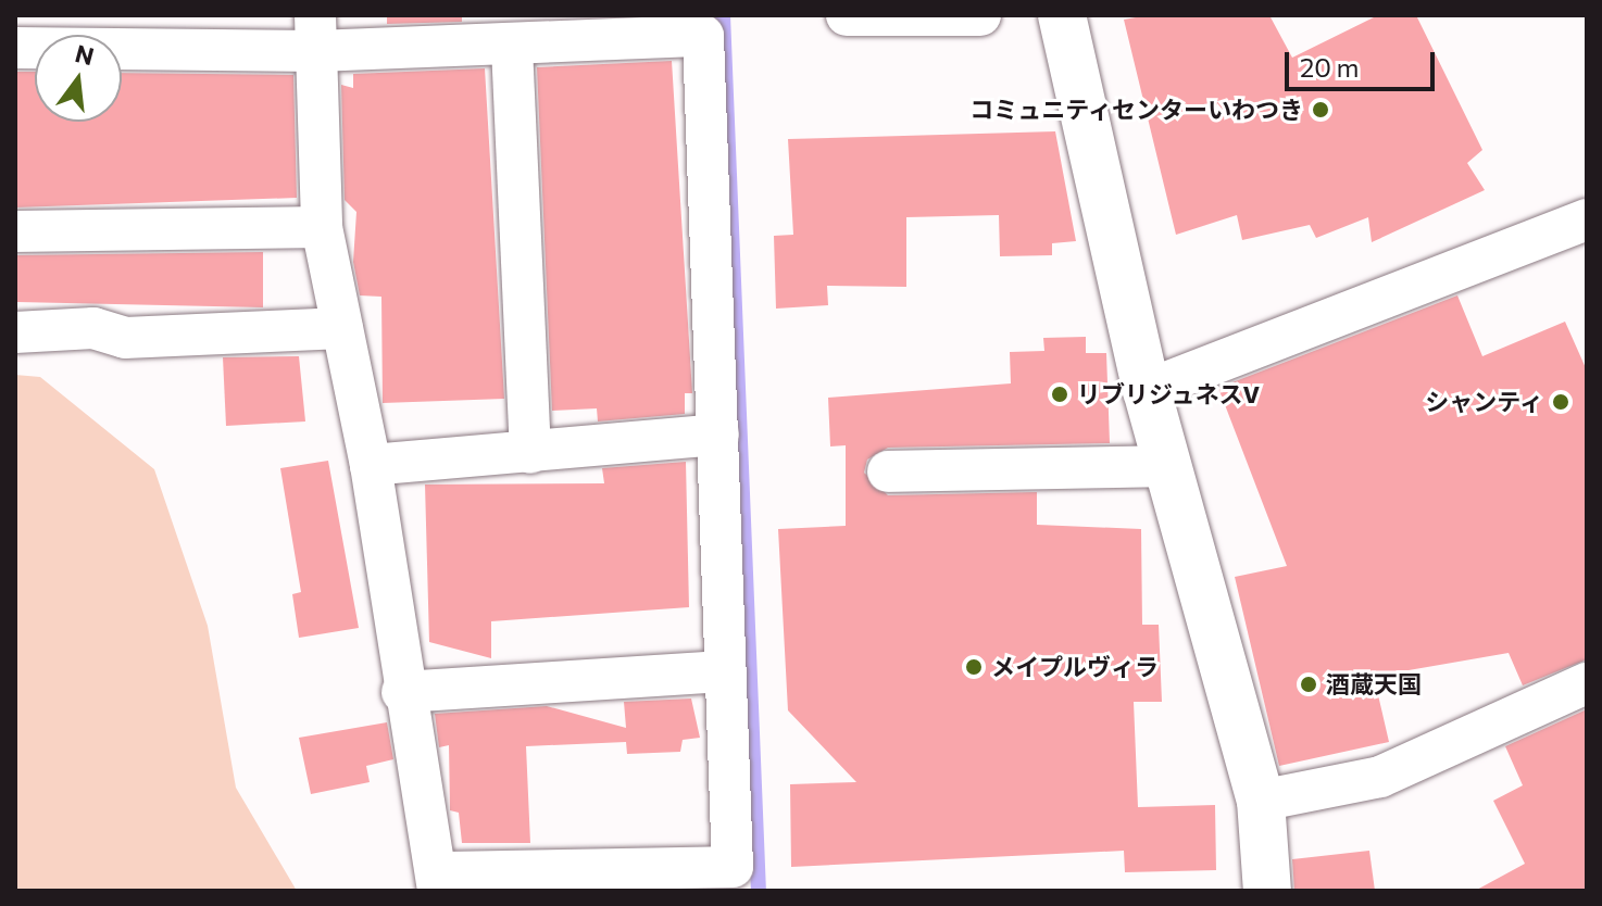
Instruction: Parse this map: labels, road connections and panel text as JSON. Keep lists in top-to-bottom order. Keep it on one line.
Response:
{"places":["コミュニティセンターいわつき","リブリジュネスV","シャンティ","メイプルヴィラ","酒蔵天国"],"scale_bar":"20 m","north":"top"}
